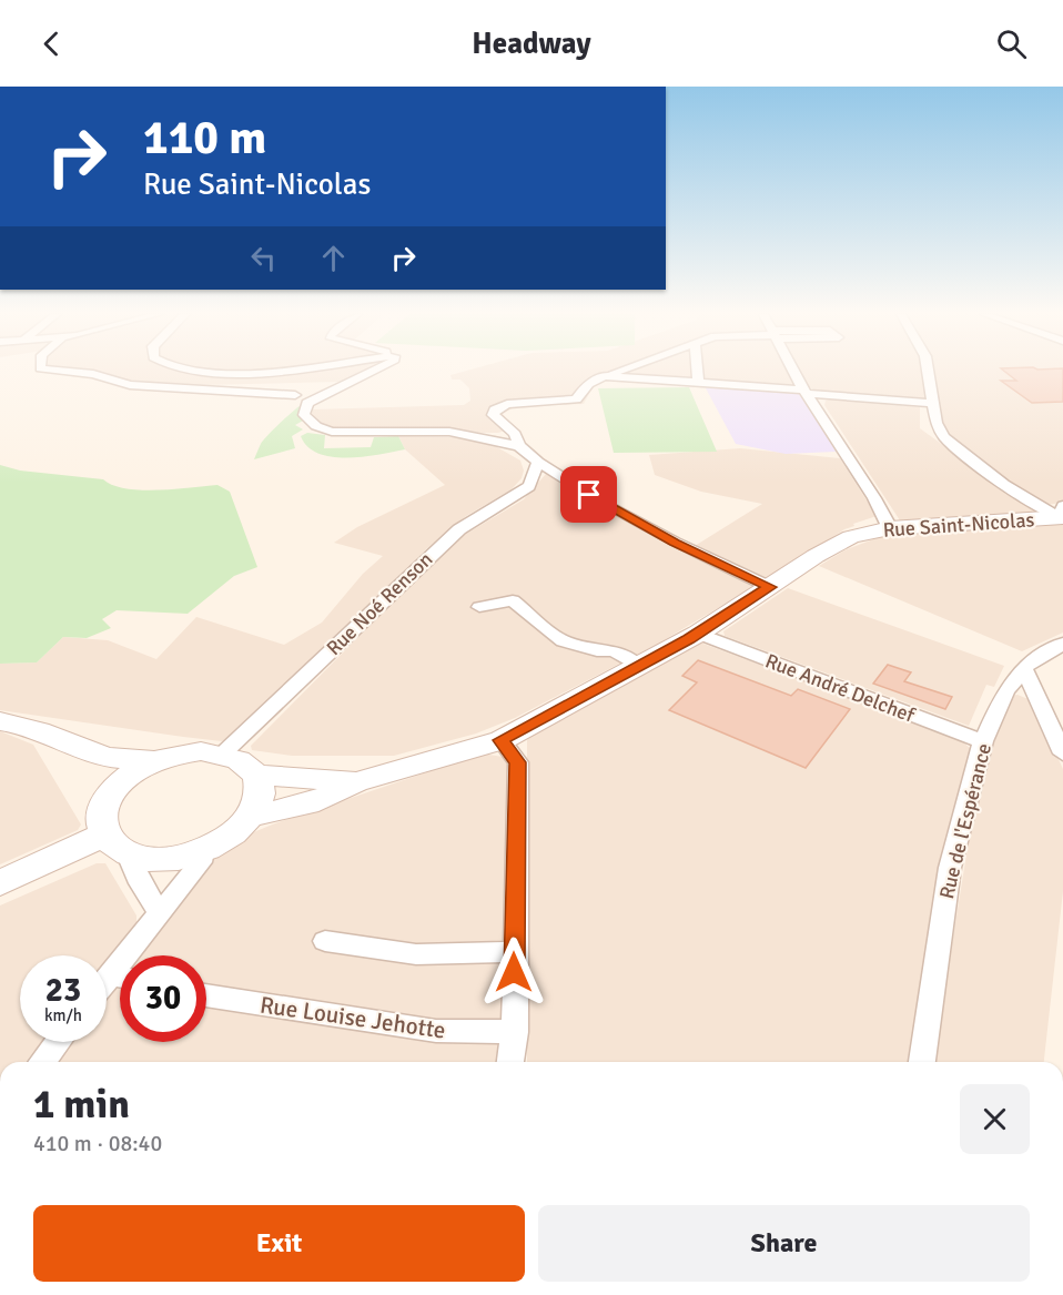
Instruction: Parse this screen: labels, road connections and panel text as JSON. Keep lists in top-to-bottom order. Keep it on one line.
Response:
{"streets":{"street":["Rue Saint-Nicolas","Rue Noé Renson","Rue André Delchef","Rue de l'Espérance","Rue Louise Jehotte"]},"crossings":[["Rue Saint-Nicolas","Rue Noé Renson"],["Rue Saint-Nicolas","Rue André Delchef"],["Rue André Delchef","Rue de l'Espérance"]],"page":{"header":"Headway","turn":["110 m","Rue Saint-Nicolas"],"speed":"23 km/h","limit":"30","heading":["1 min","410 m · 08:40"],"buttons":["Exit","Share"]}}
